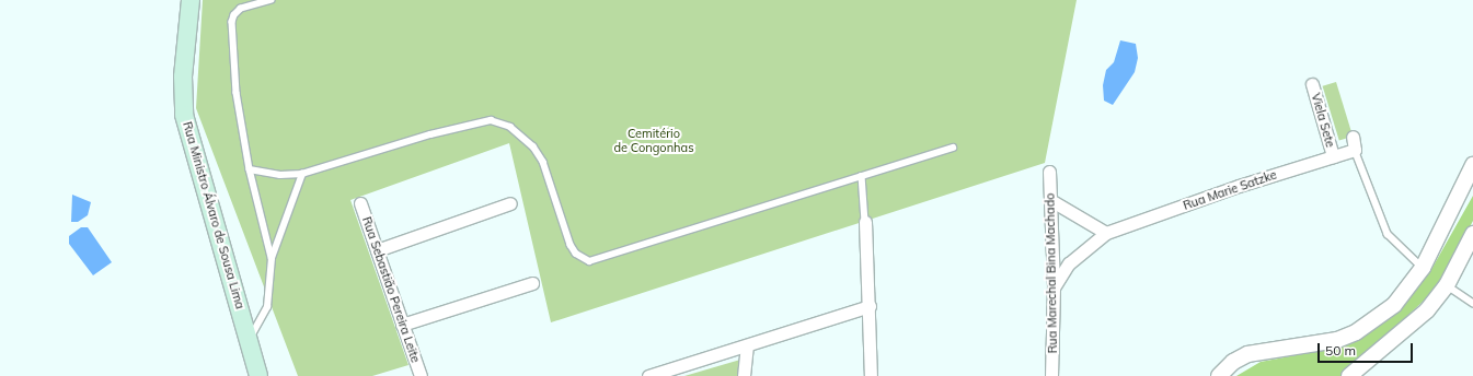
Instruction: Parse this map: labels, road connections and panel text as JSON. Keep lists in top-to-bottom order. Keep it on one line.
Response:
{"streets":{"main road":["Rua Ministro Álvaro de Sousa Lima"],"street":["Viela Sete","Rua Marie Satzke","Rua Marechal Bina Machado","Rua Sebastião Pereira Leite"]},"crossings":[["Viela Sete","Rua Marie Satzke"],["Rua Marie Satzke","Rua Marechal Bina Machado"]],"parks":["Cemitério de Congonhas"],"scale_bar":"50 m"}
